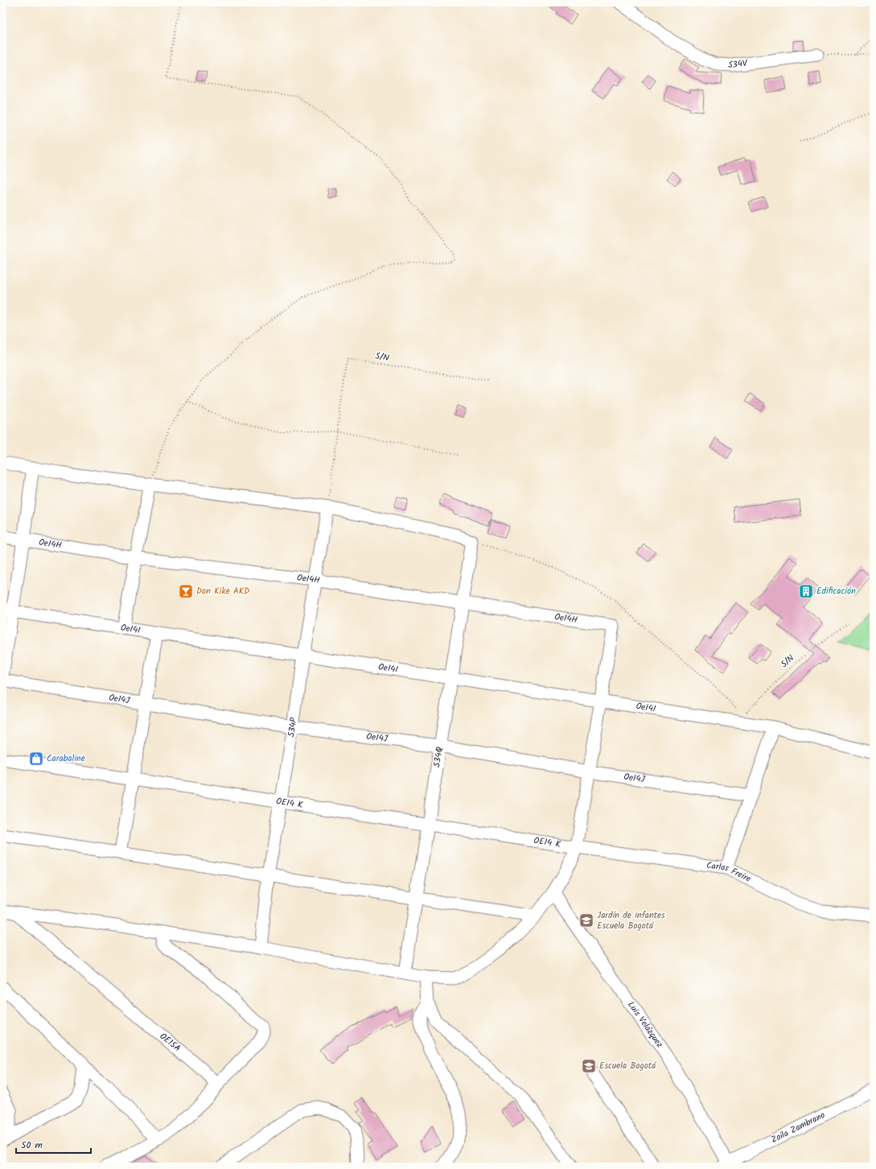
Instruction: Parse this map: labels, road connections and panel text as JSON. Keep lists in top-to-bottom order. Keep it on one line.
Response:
{"streets":{"street":["S34V","Oe14H","Oe14I","Oe14J","S34P","S34Q","OE14 K","Carlos Freire","Luis Velázquez","OE15A","Zoila Zambrano"],"path":["S/N"]},"crossings":[["S/N","Oe14I"],["S/N","S34P"],["Oe14H","Oe14I"],["Oe14H","S34P"],["Oe14H","S34Q"],["Oe14I","S34P"],["Oe14I","S34Q"],["Oe14J","S34P"],["Oe14J","S34Q"],["S34P","OE14 K"],["S34Q","OE14 K"],["OE14 K","Carlos Freire"],["Luis Velázquez","Zoila Zambrano"]],"places":{"bar":["Don Kike AKD"],"building":["Edificación"],"shop":["Carabaline"],"school or university":["Jardín de infantes Escuela Bogotá","Escuela Bogotá"]},"scale_bar":"50 m"}
